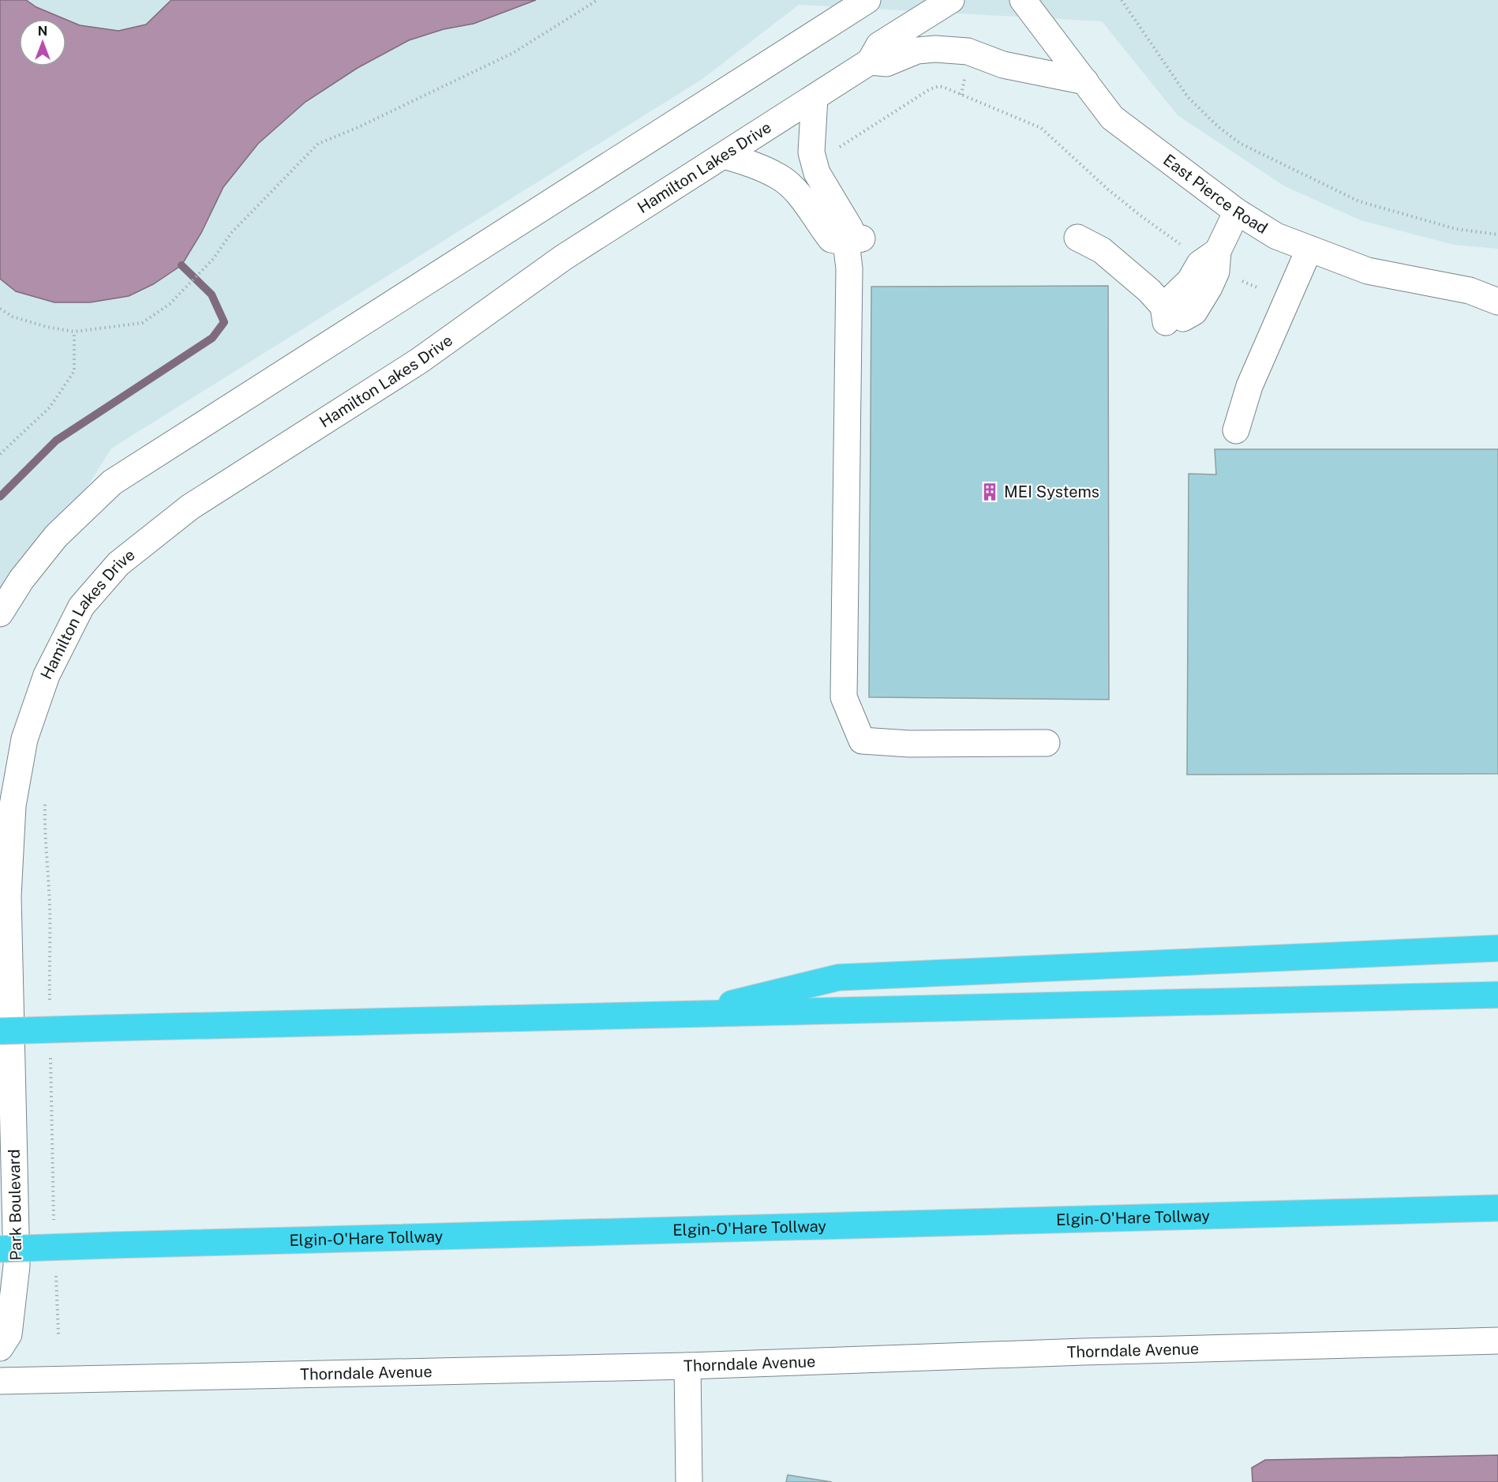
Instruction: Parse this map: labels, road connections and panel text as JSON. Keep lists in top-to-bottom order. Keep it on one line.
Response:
{"streets":{"highway":["Elgin-O'Hare Tollway"],"street":["Hamilton Lakes Drive","East Pierce Road","Park Boulevard","Thorndale Avenue"]},"crossings":[["Hamilton Lakes Drive","Park Boulevard"]],"places":{"building":["MEI Systems"]},"north":"top"}
